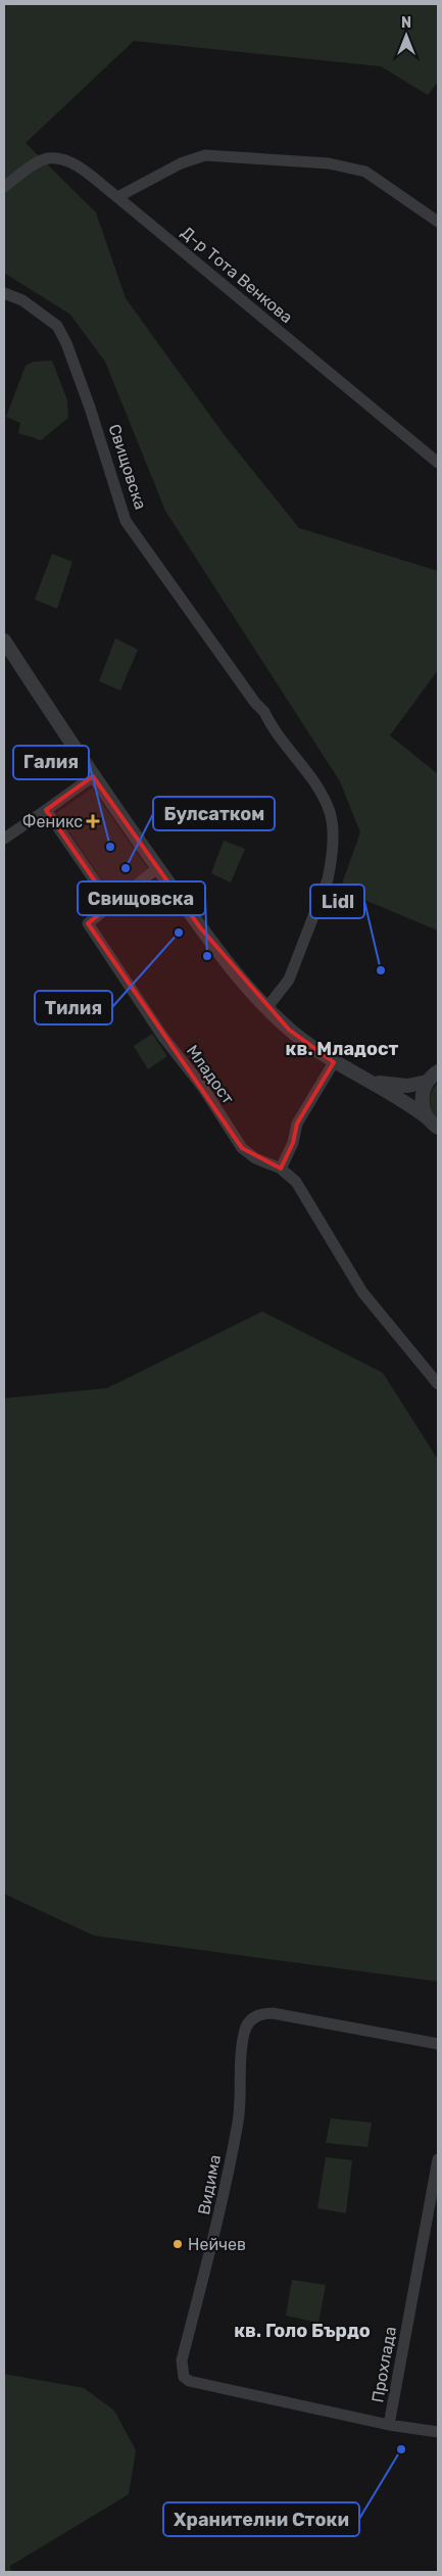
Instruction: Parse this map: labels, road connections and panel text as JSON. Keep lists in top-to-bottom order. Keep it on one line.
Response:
{"streets":{"street":["Д-р Тота Венкова","Свищовска","Младост","Видима","Прохлада"]},"crossings":[["Видима","Прохлада"]],"districts":["кв. Младост","кв. Голо Бърдо"],"places":{"health":["Феникс"],"other":["Галия","Булсатком","Тилия","Свищовска","Lidl","Нейчев","Хранителни Стоки"]},"north":"top"}
